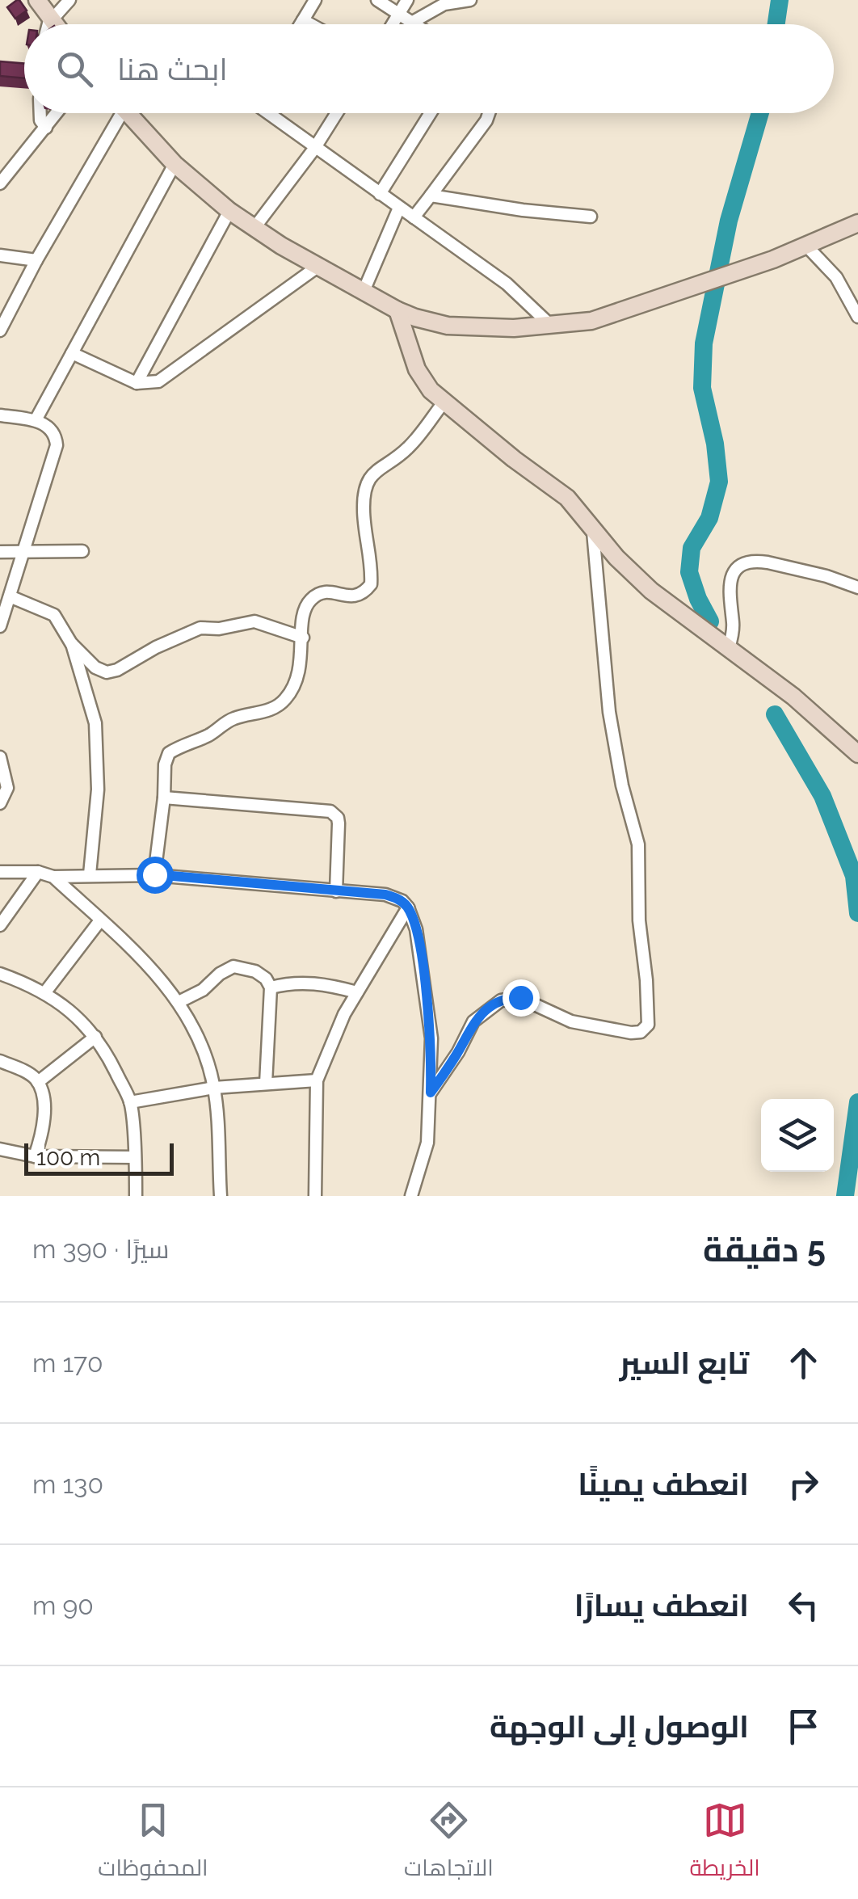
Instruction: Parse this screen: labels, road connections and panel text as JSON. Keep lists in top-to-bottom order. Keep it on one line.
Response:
{"scale_bar":"100 m","page":{"search":"ابحث هنا","scale":"100 m","heading":["5 دقيقة","سيرًا · 390 m"],"list":[["تابع السير","170 m"],["انعطف يمينًا","130 m"],["انعطف يسارًا","90 m"],"الوصول إلى الوجهة"],"nav":["الخريطة","الاتجاهات","المحفوظات"]}}
